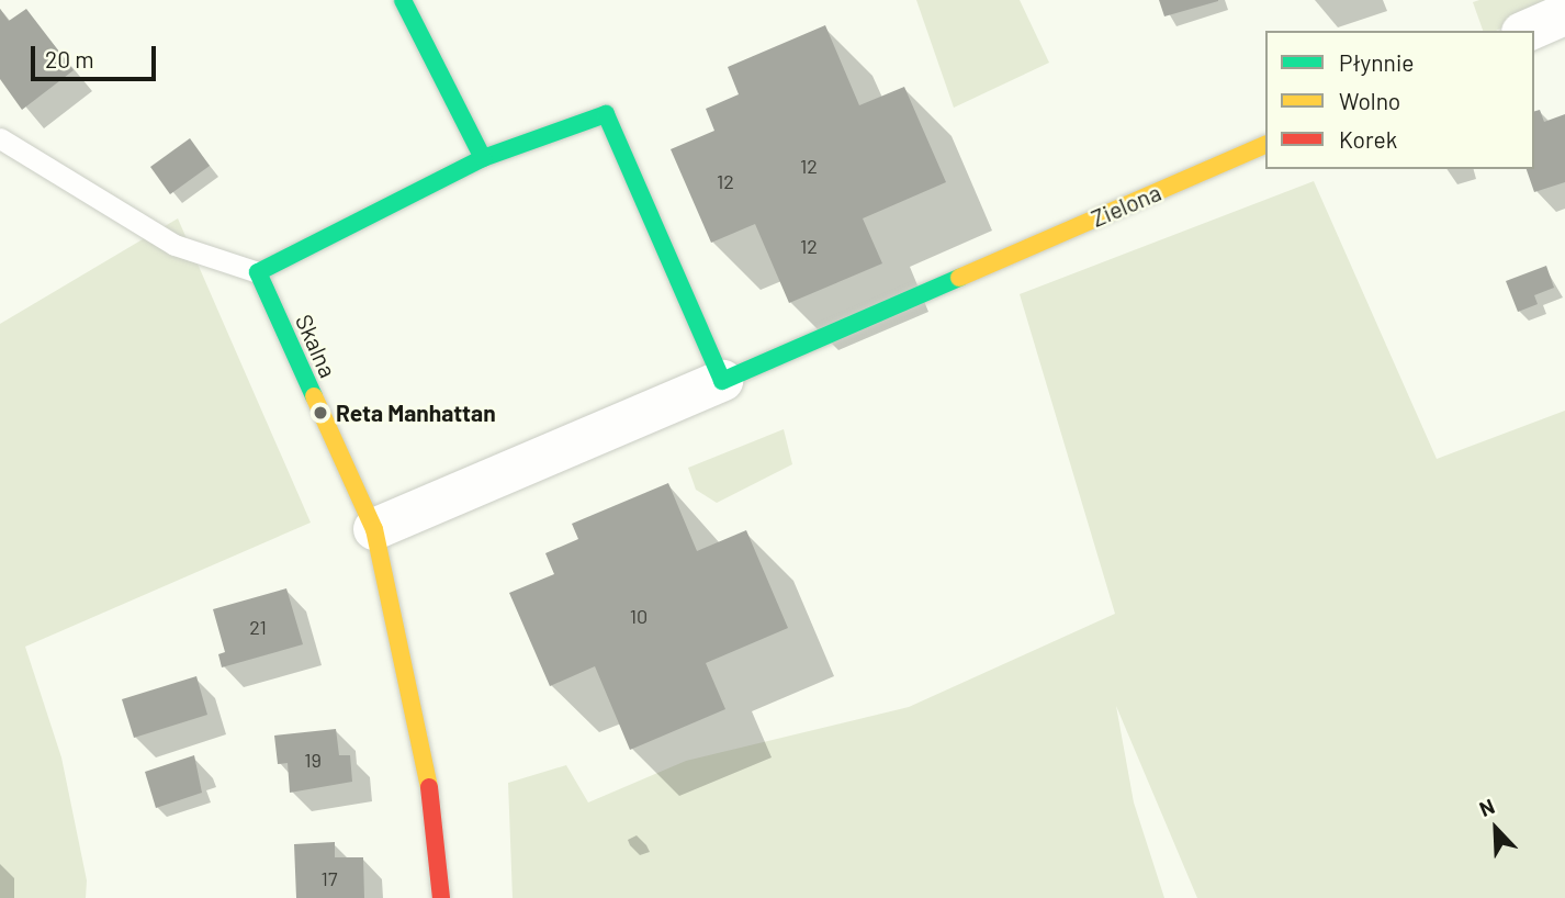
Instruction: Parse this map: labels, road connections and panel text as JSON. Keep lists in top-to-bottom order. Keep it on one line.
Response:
{"streets":{"street":["Zielona","Skalna"]},"places":["Reta Manhattan"],"house_numbers":["12","12","12","10","21","19","17"],"legend":["Płynnie","Wolno","Korek"],"scale_bar":"20 m","north":"top left"}
